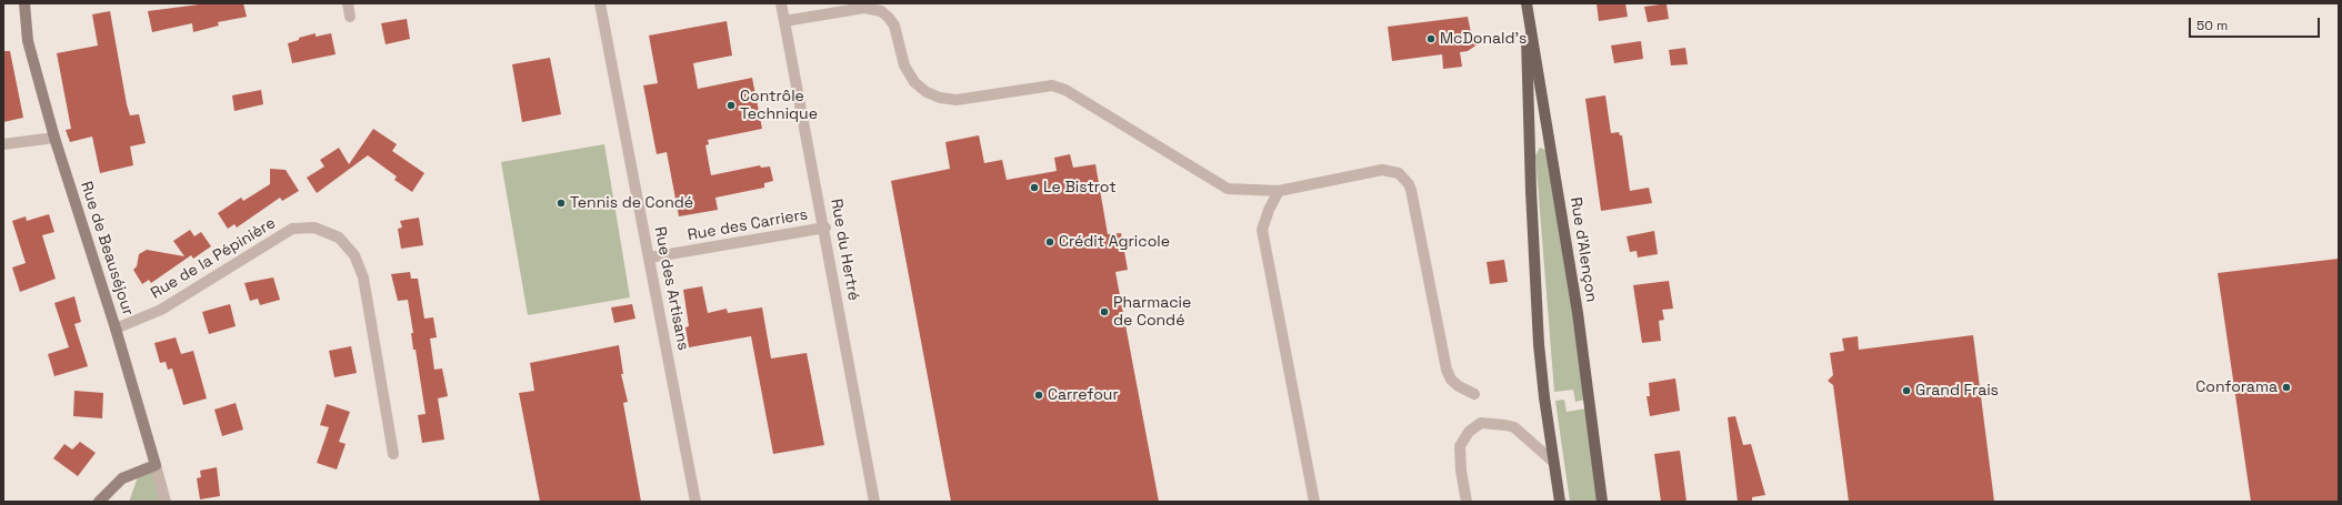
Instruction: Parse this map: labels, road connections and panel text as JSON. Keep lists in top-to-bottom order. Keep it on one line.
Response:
{"streets":{"main road":["Rue d'Alençon"],"street":["Rue des Carriers","Rue de Beauséjour","Rue du Hertré","Rue de la Pépinière","Rue des Artisans"]},"crossings":[["Rue des Carriers","Rue du Hertré"],["Rue des Carriers","Rue des Artisans"],["Rue de Beauséjour","Rue de la Pépinière"]],"places":["McDonald's","Contrôle Technique","Le Bistrot","Tennis de Condé","Crédit Agricole","Pharmacie de Condé","Conforama","Grand Frais","Carrefour"],"scale_bar":"50 m"}
